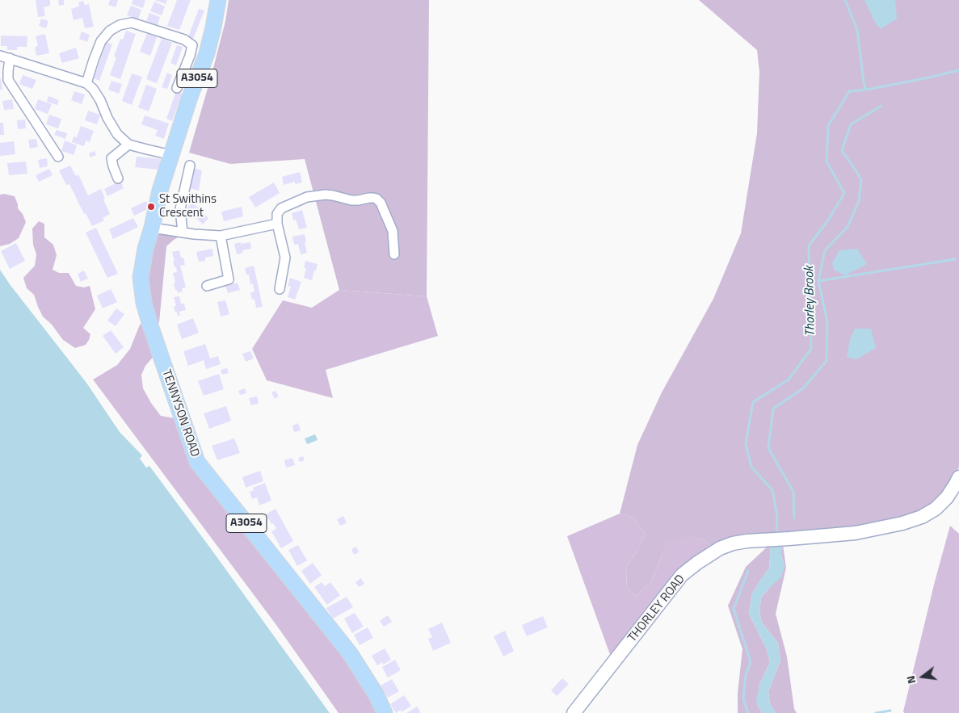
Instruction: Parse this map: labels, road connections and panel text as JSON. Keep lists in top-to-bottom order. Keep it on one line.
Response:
{"streets":{"main road":["A3054","TENNYSON ROAD","THORLEY ROAD"]},"crossings":[["A3054","TENNYSON ROAD"]],"water":["Thorley Brook"],"places":["St Swithins Crescent"],"north":"left"}
